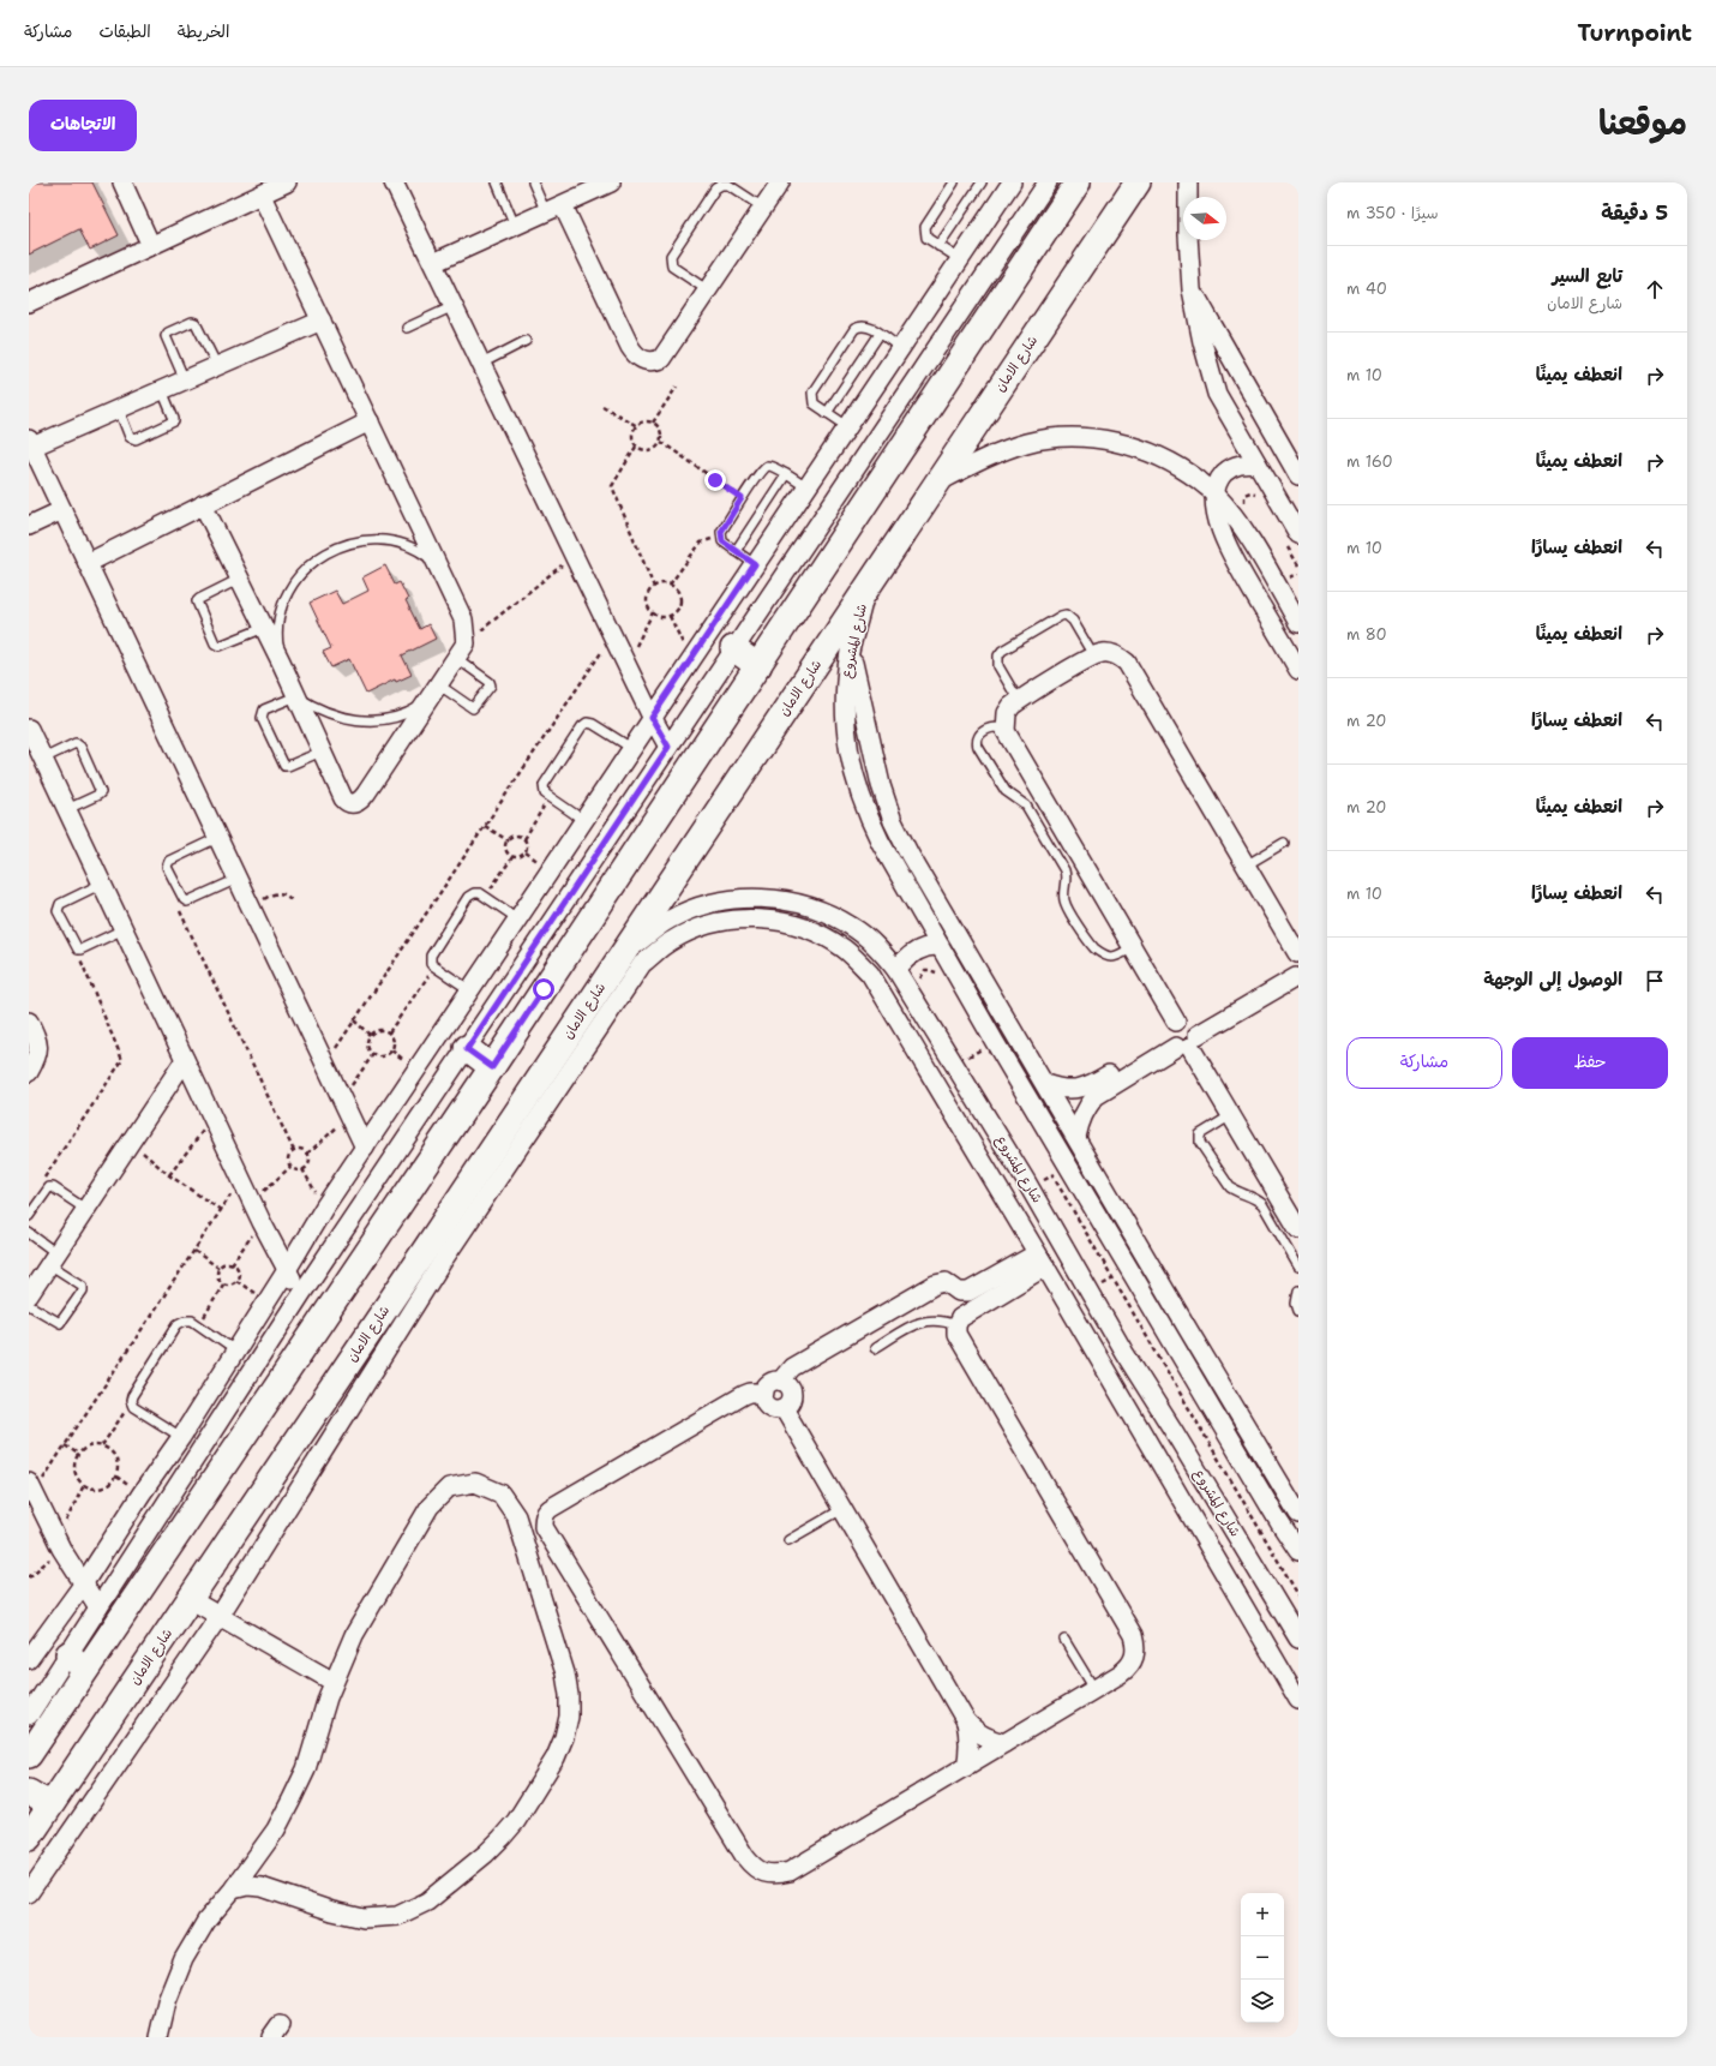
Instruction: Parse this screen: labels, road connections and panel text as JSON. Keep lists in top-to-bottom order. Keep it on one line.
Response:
{"streets":{"street":["شارع الامان","شارع المشروع"]},"crossings":[["شارع الامان","شارع المشروع"]],"north":"right","page":{"header":"Turnpoint","nav":["الخريطة","الطبقات","مشاركة"],"title":"موقعنا","buttons":["الاتجاهات",["حفظ","مشاركة"]],"heading":["5 دقيقة","سيرًا · 350 m"],"list":[["تابع السير","شارع الامان","40 m"],["انعطف يمينًا","10 m"],["انعطف يمينًا","160 m"],["انعطف يسارًا","10 m"],["انعطف يمينًا","80 m"],["انعطف يسارًا","20 m"],["انعطف يمينًا","20 m"],["انعطف يسارًا","10 m"],"الوصول إلى الوجهة"],"map_buttons":["+","−"]}}
